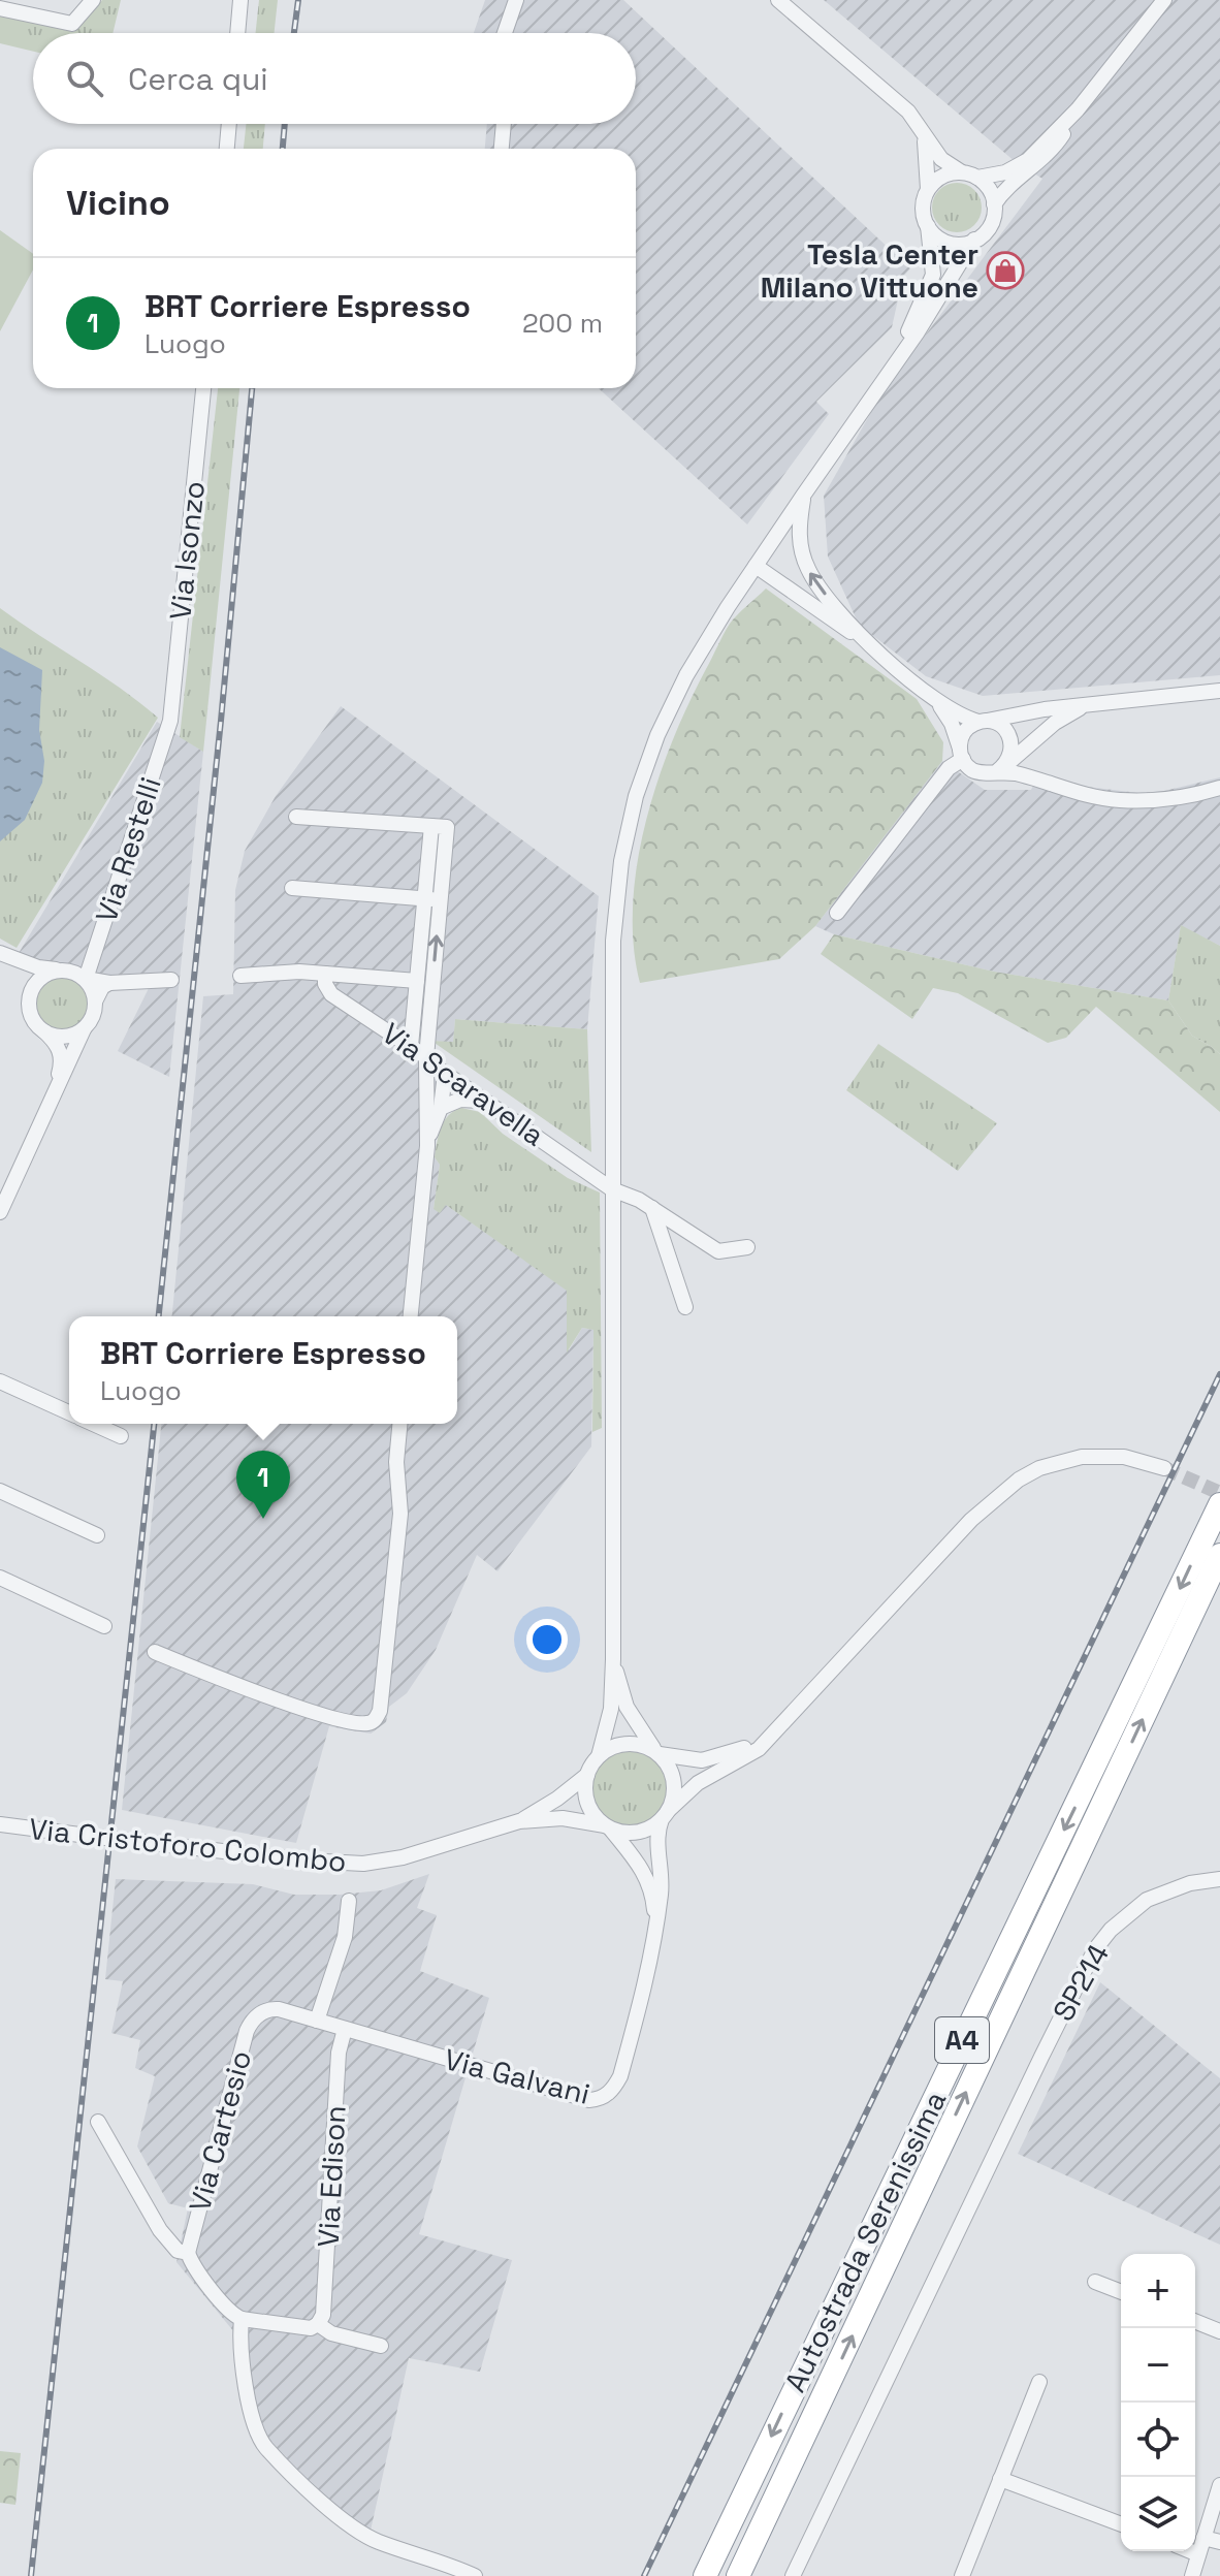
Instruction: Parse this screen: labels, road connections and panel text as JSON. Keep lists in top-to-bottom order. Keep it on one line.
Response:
{"streets":{"highway":["A4","Autostrada Serenissima"],"street":["Via Isonzo","Via Restelli","Via Scaravella","Via Cristoforo Colombo","SP214","Via Galvani","Via Cartesio","Via Edison"]},"crossings":[["Via Isonzo","Via Restelli"],["Via Cristoforo Colombo","Via Galvani"],["Via Galvani","Via Cartesio"],["Via Galvani","Via Edison"]],"places":{"shop":["Tesla Center Milano Vittuone"]},"page":{"search":"Cerca qui","heading":"Vicino","list":[{"mark":"1","name":"BRT Corriere Espresso","note":"Luogo","value":"200 m"}],"popup":["BRT Corriere Espresso","Luogo"],"pins":"1","map_buttons":["+","−"]}}
